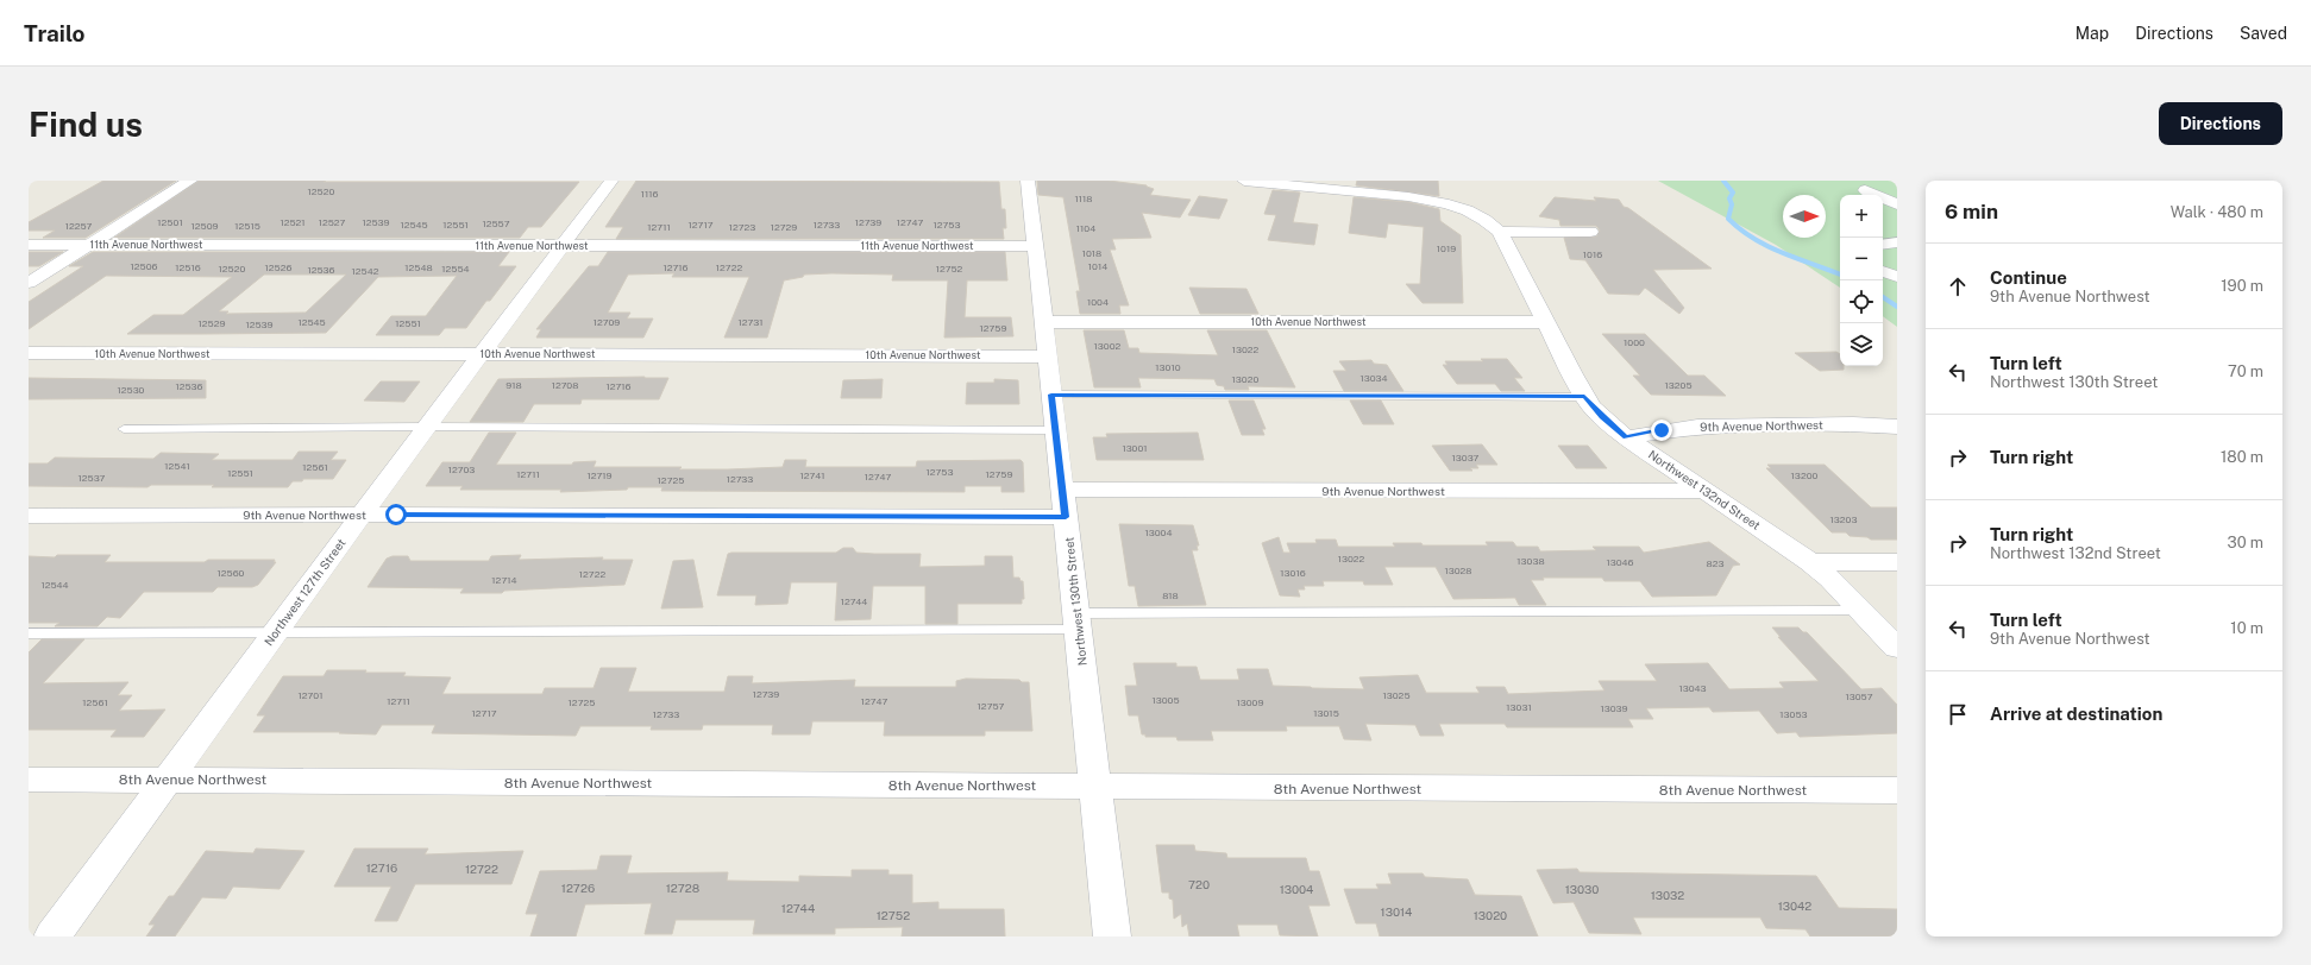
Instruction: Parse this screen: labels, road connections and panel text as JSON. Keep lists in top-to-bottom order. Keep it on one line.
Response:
{"streets":{"street":["11th Avenue Northwest","10th Avenue Northwest","9th Avenue Northwest","Northwest 132nd Street","Northwest 127th Street","Northwest 130th Street","8th Avenue Northwest"]},"crossings":[["11th Avenue Northwest","Northwest 127th Street"],["11th Avenue Northwest","Northwest 130th Street"],["10th Avenue Northwest","Northwest 132nd Street"],["10th Avenue Northwest","Northwest 127th Street"],["10th Avenue Northwest","Northwest 130th Street"],["9th Avenue Northwest","Northwest 132nd Street"],["9th Avenue Northwest","Northwest 127th Street"],["9th Avenue Northwest","Northwest 130th Street"],["Northwest 127th Street","8th Avenue Northwest"],["Northwest 130th Street","8th Avenue Northwest"]],"house_numbers":["12520","1116","1118","12501","12521","12527","12539","12739","12747","12557","12545","12551","12717","12733","12753","12257","12509","12515","12711","12723","12729","1104","1019","1018","1016","12506","1014","12516","12526","12548","12716","12722","12520","12554","12752","12536","12542","1004","12545","12709","12731","12529","12551","12539","12759","1000","13002","13022","13010","13034","13020","918","12708","13205","12536","12716","12530","13001","13037","12541","12561","12703","12753","12551","12711","12759","12719","12741","13200","12747","12537","12733","12725","13203","13004","13022","13038","13046","823","13028","12560","13016","12722","12714","12544","818","12744","13043","12739","12701","13025","13057","13005","12711","12747","12561","12725","13009","12757","13031","13039","12717","13015","12733","13053","12716","12722","720","12726","12728","13004","13030","13032","13042","12744","13014","12752","13020"],"north":"right","page":{"header":"Trailo","nav":["Map","Directions","Saved"],"buttons":"Directions","title":"Find us","heading":["6 min","Walk · 480 m"],"map_buttons":["+","−"],"list":[["Continue","9th Avenue Northwest","190 m"],["Turn left","Northwest 130th Street","70 m"],["Turn right","180 m"],["Turn right","Northwest 132nd Street","30 m"],["Turn left","9th Avenue Northwest","10 m"],"Arrive at destination"]}}
